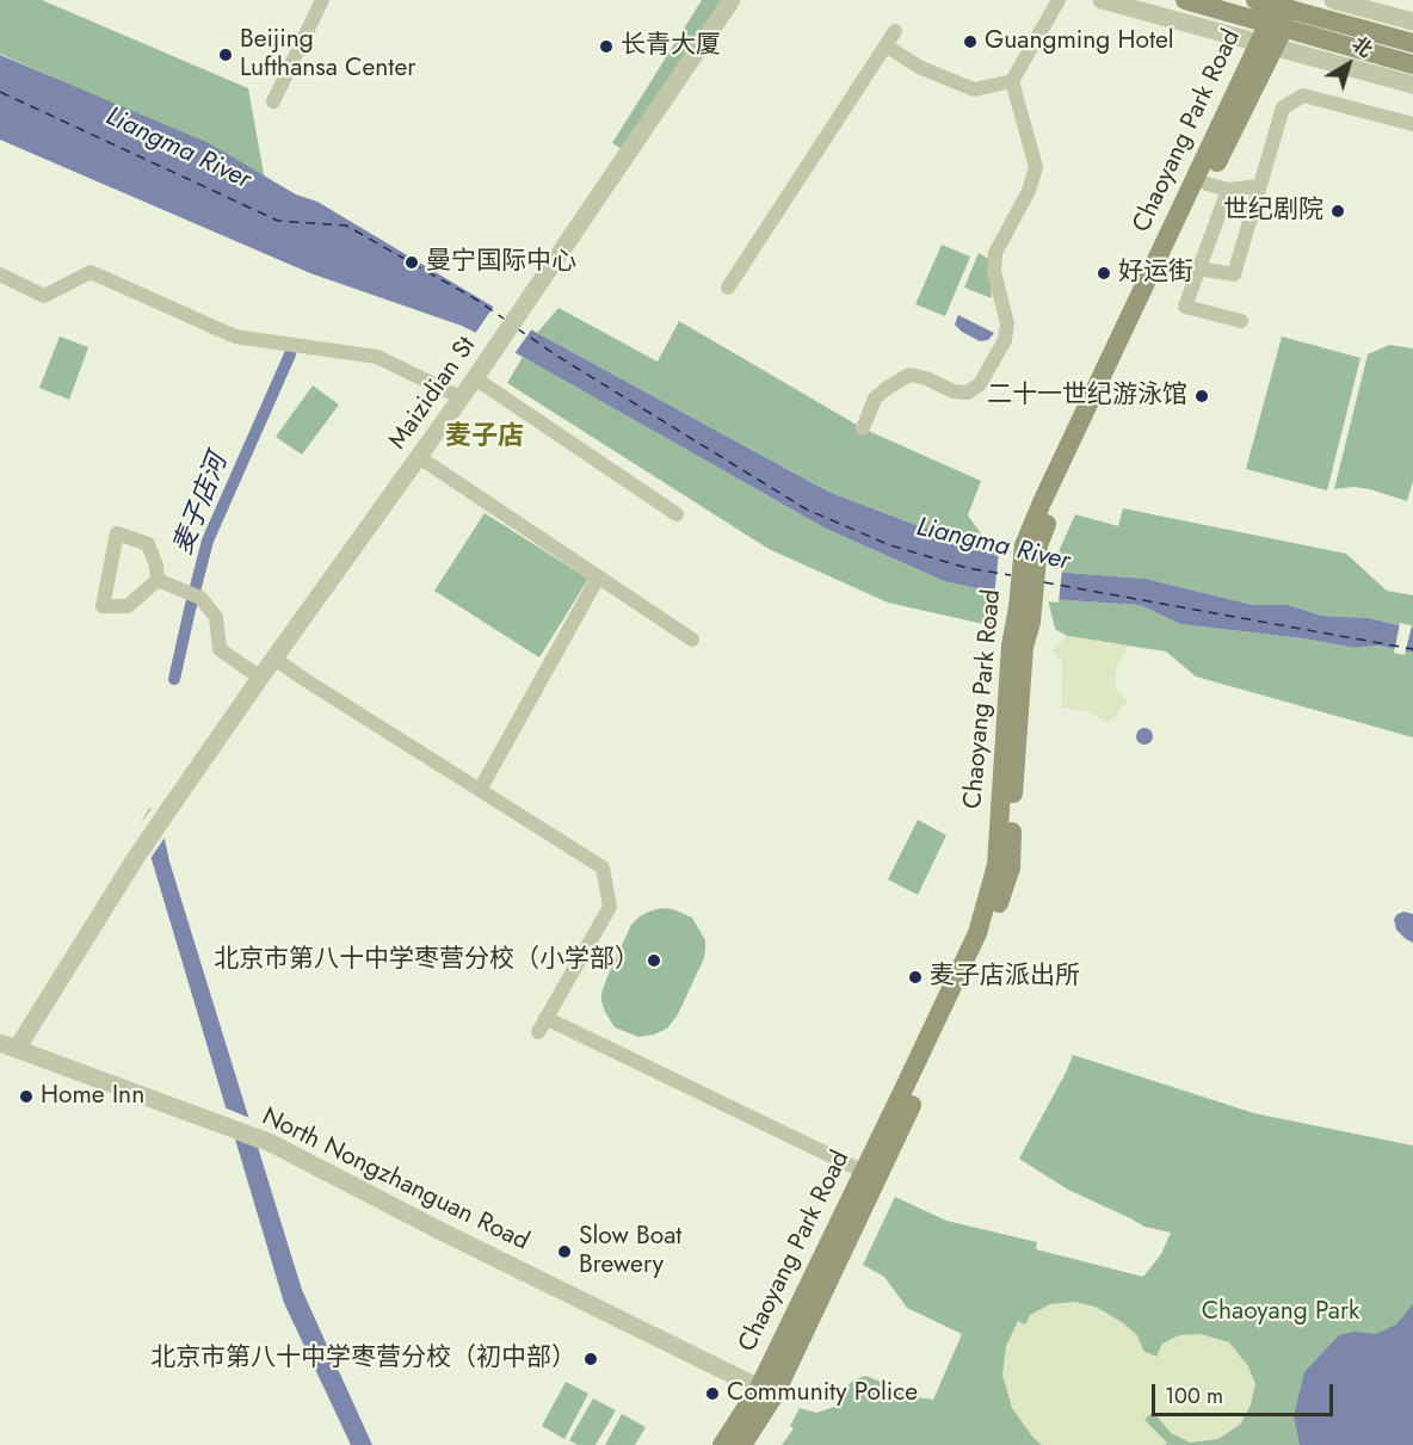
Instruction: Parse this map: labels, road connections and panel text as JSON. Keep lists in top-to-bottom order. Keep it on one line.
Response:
{"streets":{"main road":["Chaoyang Park Road"],"street":["Maizidian St","North Nongzhanguan Road"]},"crossings":[["Chaoyang Park Road","North Nongzhanguan Road"],["Maizidian St","North Nongzhanguan Road"]],"districts":["麦子店"],"water":["Liangma River","麦子店河"],"parks":["Chaoyang Park"],"places":["Guangming Hotel","长青大厦","Beijing Lufthansa Center","世纪剧院","曼宁国际中心","好运街","二十一世纪游泳馆","北京市第八十中学枣营分校（小学部）","麦子店派出所","Home Inn","Slow Boat Brewery","北京市第八十中学枣营分校（初中部）","Community Police"],"scale_bar":"100 m","north":"top right"}
